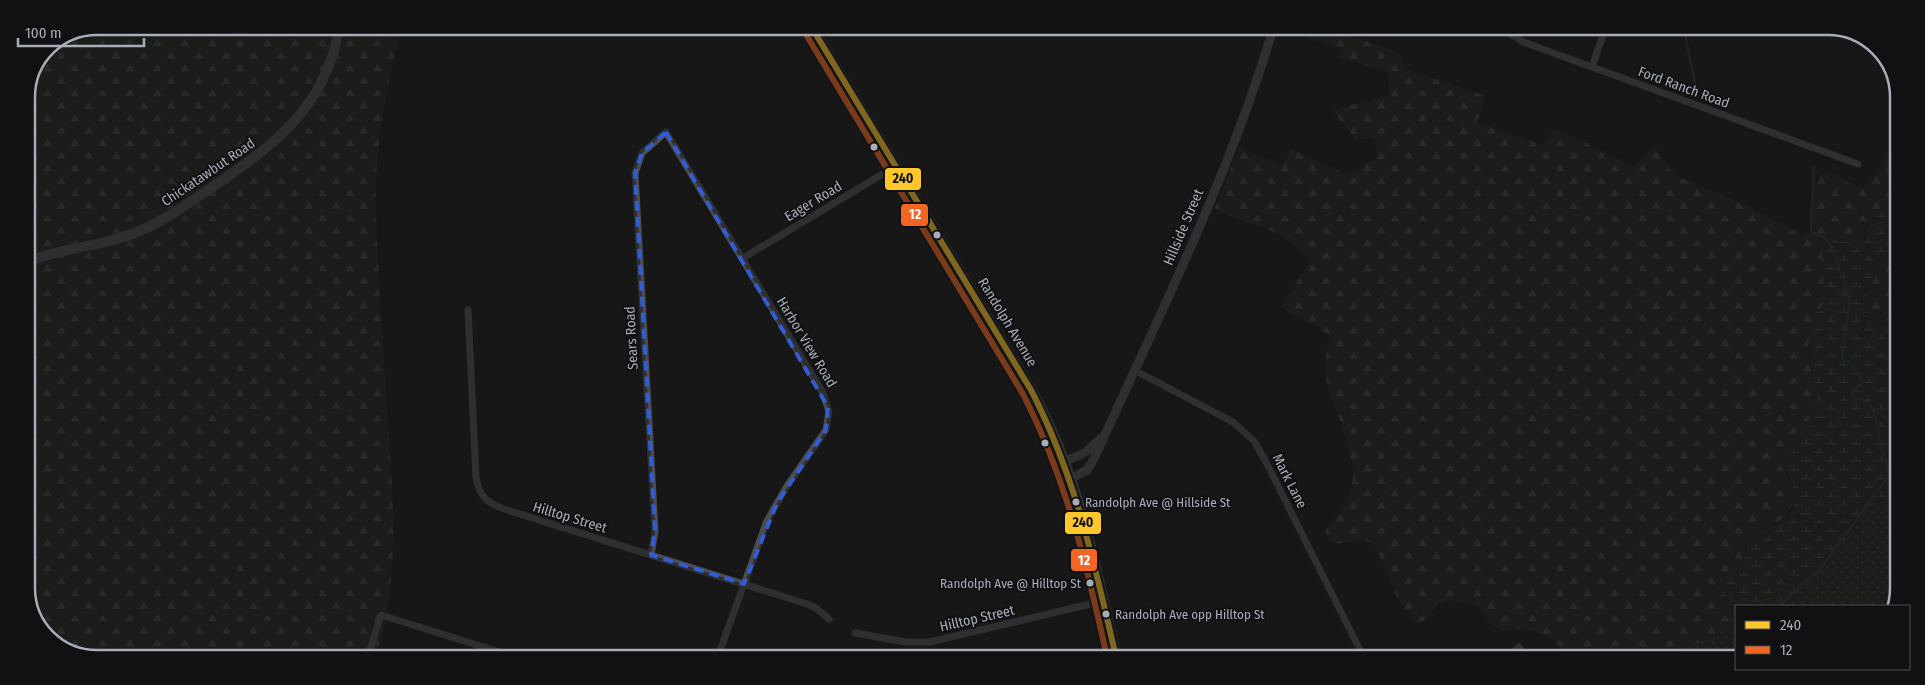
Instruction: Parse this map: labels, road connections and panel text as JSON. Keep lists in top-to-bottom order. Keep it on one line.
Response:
{"streets":{"main road":["Chickatawbut Road","Randolph Avenue"],"street":["Ford Ranch Road","Eager Road","Hillside Street","Sears Road","Harbor View Road","Mark Lane","Hilltop Street"]},"crossings":[["Eager Road","Randolph Avenue"],["Eager Road","Harbor View Road"],["Hillside Street","Randolph Avenue"],["Hillside Street","Mark Lane"],["Randolph Avenue","Hilltop Street"],["Sears Road","Harbor View Road"],["Sears Road","Hilltop Street"],["Harbor View Road","Hilltop Street"]],"places":["Randolph Ave @ Hillside St","Randolph Ave @ Hilltop St","Randolph Ave opp Hilltop St"],"lines":["transit line 240","transit line 12"],"legend":["240","12"],"scale_bar":"100 m"}
